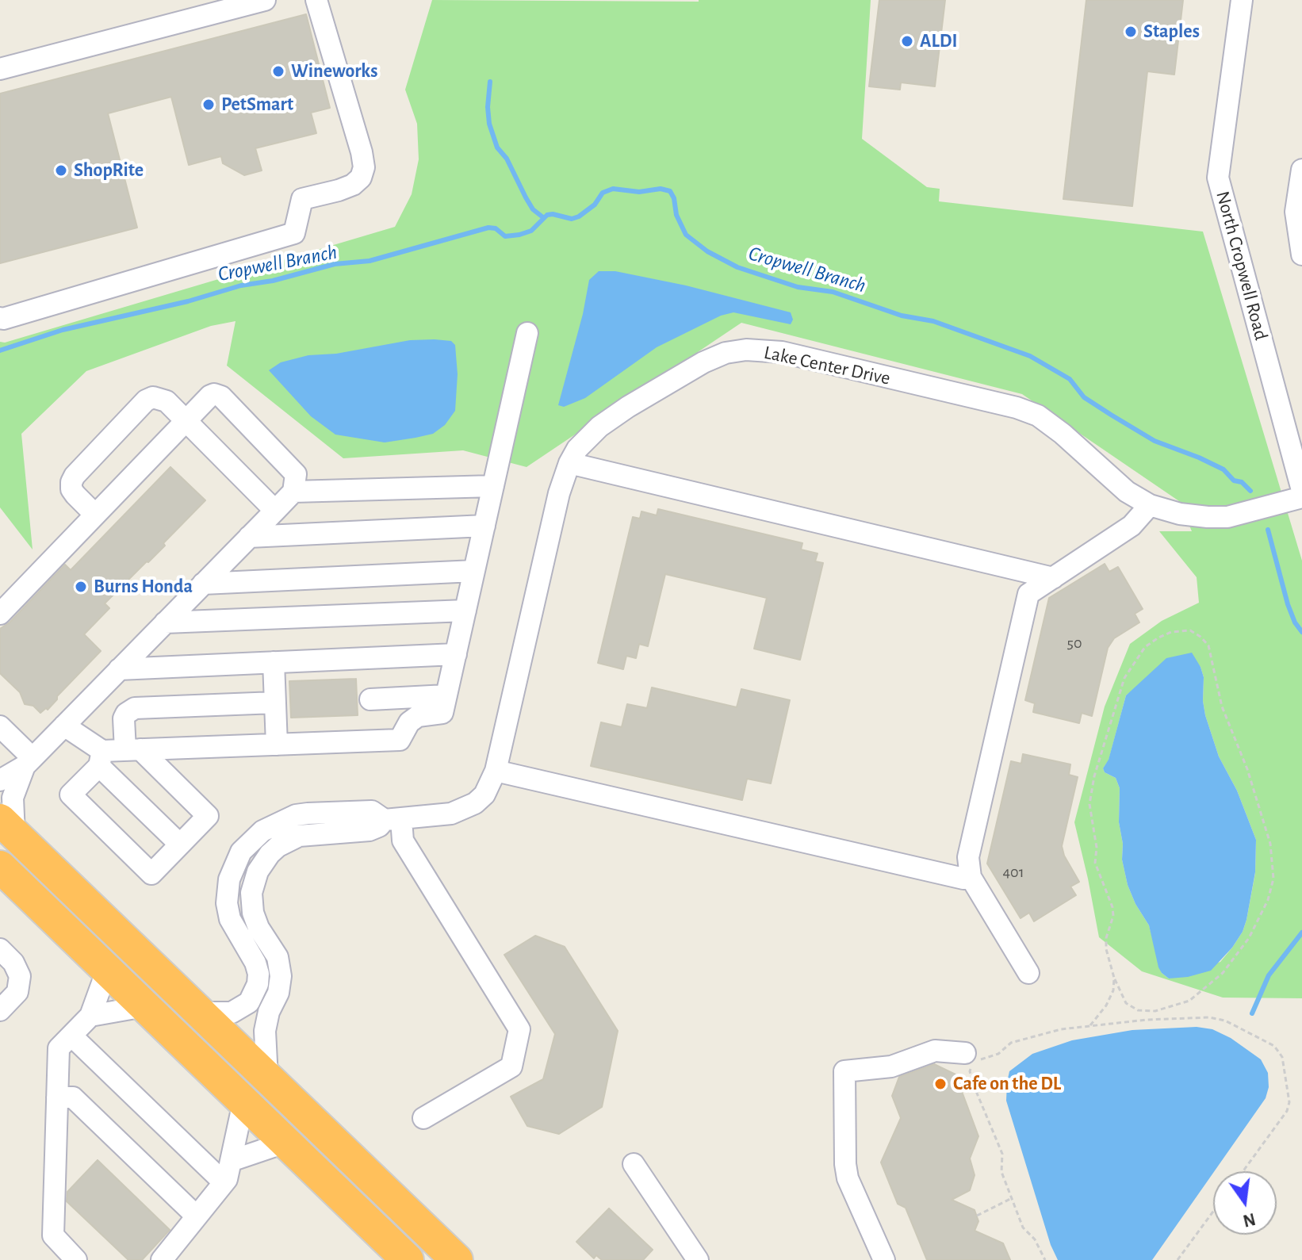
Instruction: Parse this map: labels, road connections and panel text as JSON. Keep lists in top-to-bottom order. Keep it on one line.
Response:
{"streets":{"street":["North Cropwell Road","Lake Center Drive"]},"water":["Cropwell Branch"],"places":["Staples","ALDI","Wineworks","PetSmart","ShopRite","Burns Honda","Cafe on the DL"],"house_numbers":["50","401"],"north":"bottom"}
